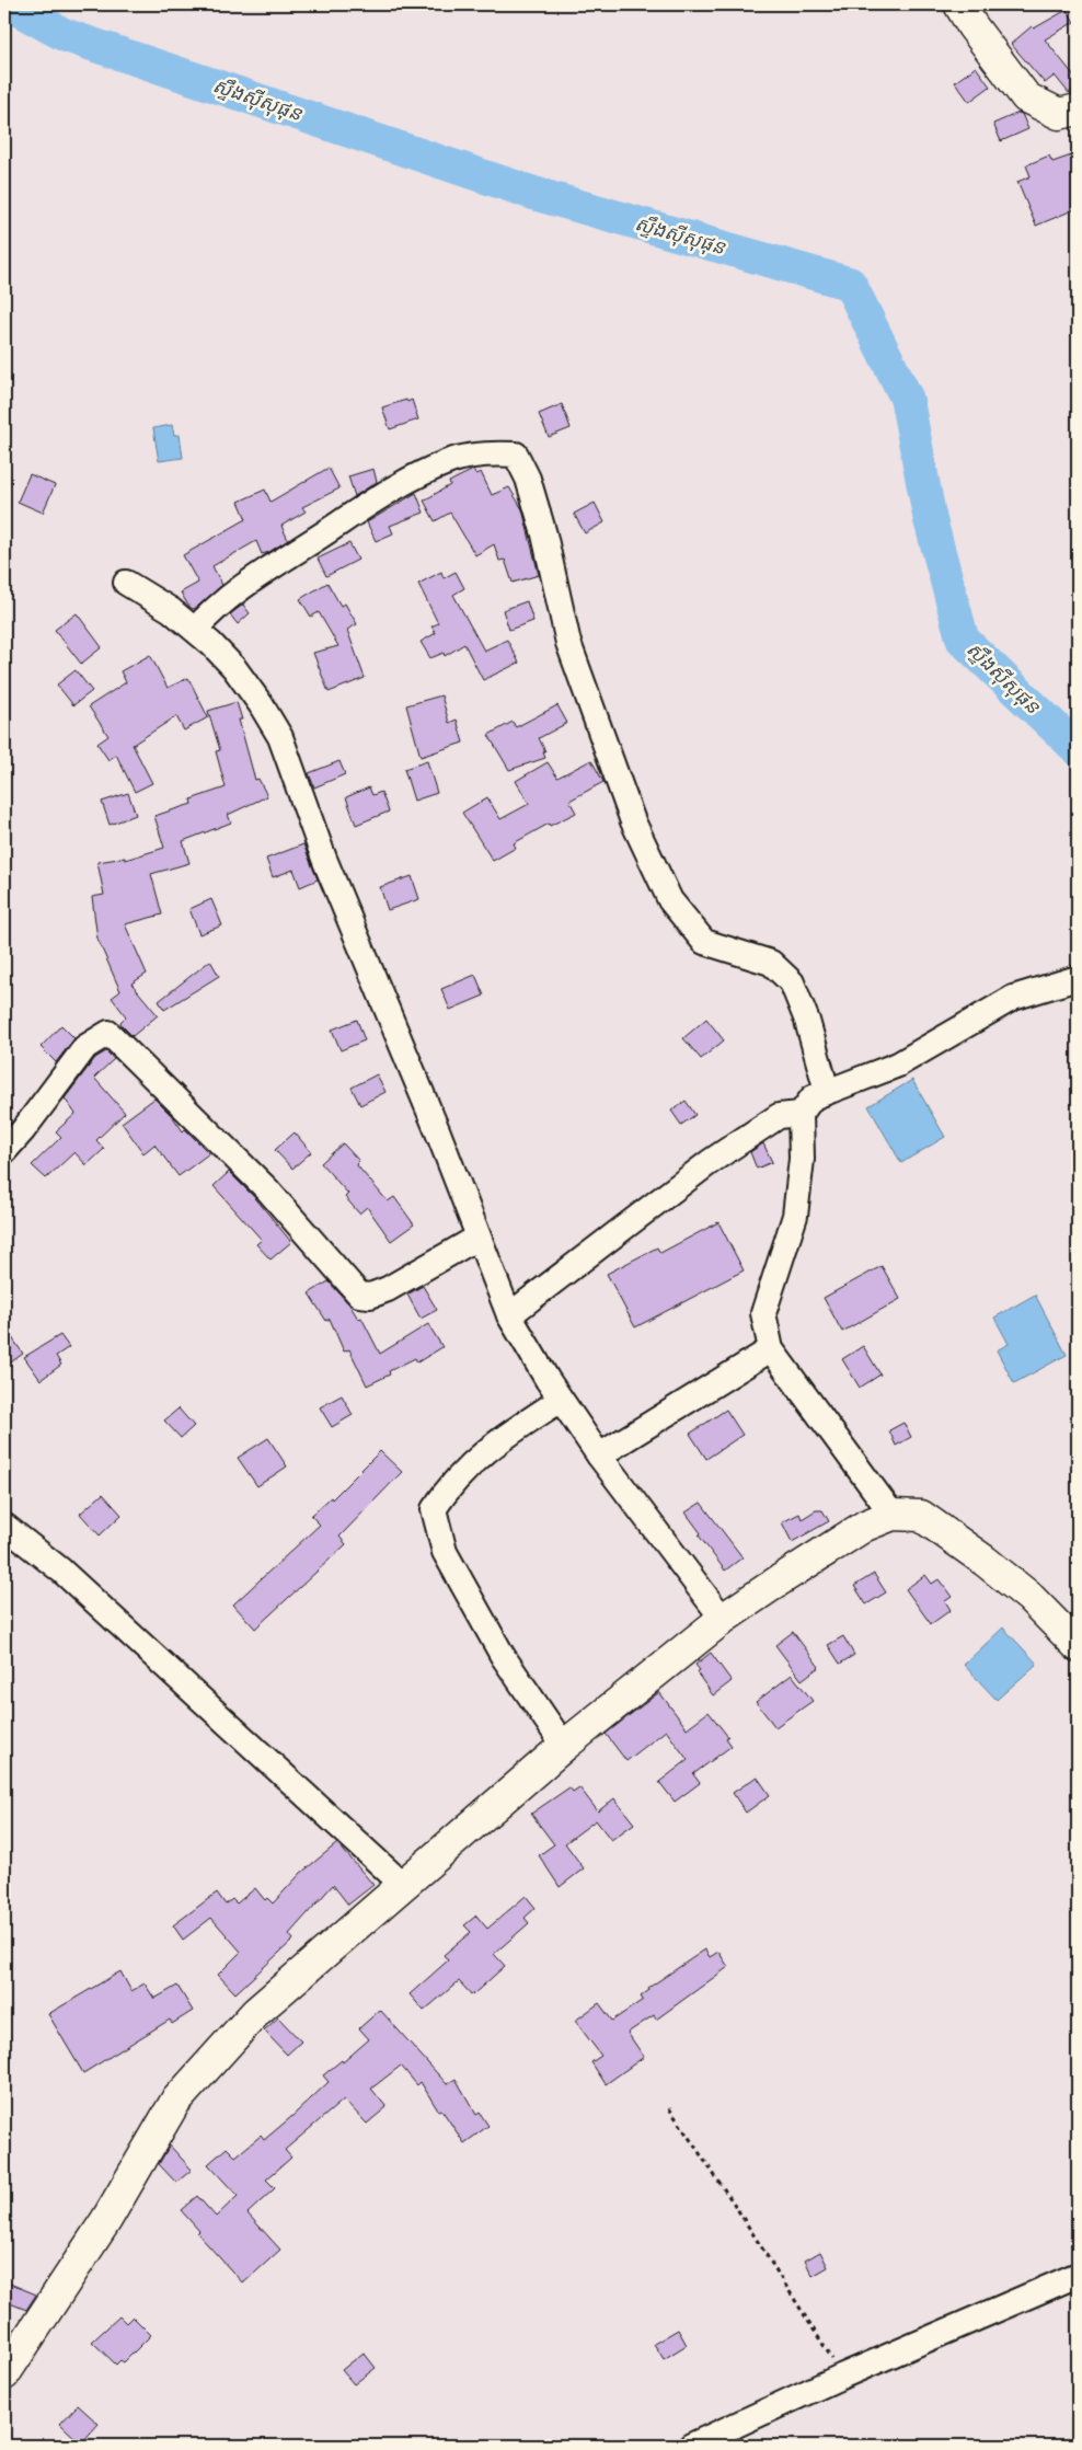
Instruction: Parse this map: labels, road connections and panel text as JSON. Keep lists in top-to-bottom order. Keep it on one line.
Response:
{"water":["ស្ទឹងស៊ីសុផុន"]}
